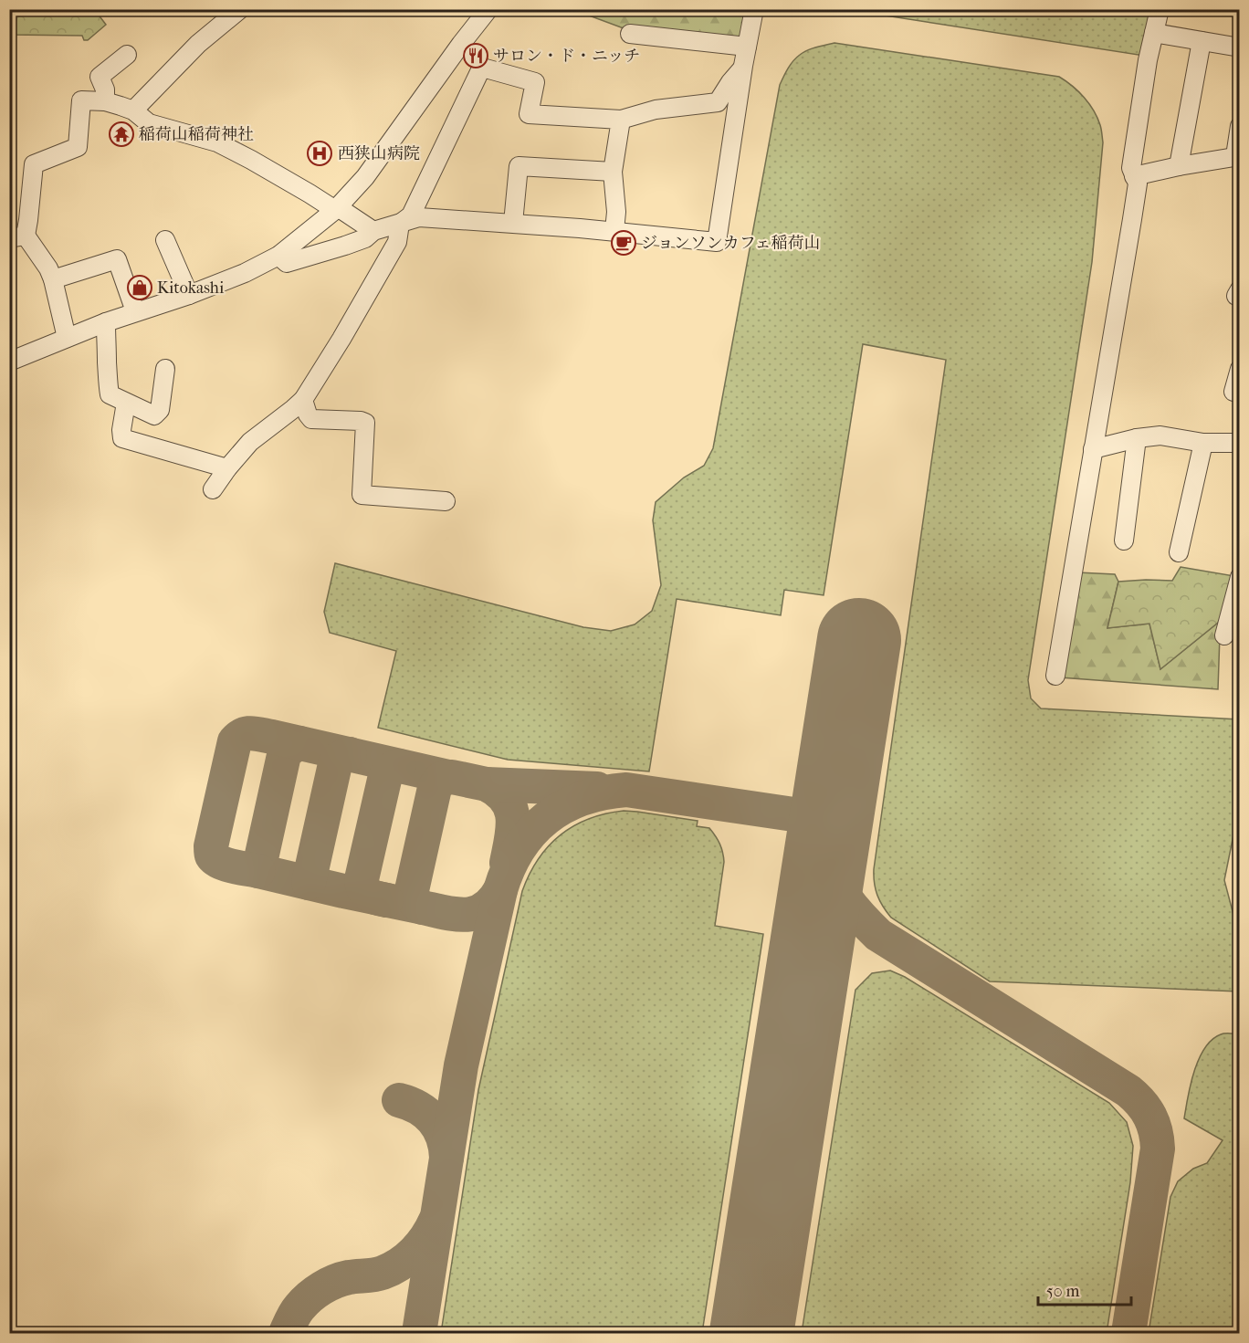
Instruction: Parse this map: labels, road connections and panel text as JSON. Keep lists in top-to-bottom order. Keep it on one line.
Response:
{"places":{"restaurant":["サロン・ド・ニッチ"],"temple":["稲荷山稲荷神社"],"hospital":["西狭山病院"],"cafe":["ジョンソンカフェ稲荷山"],"shop":["Kitokashi"]},"scale_bar":"50 m"}
